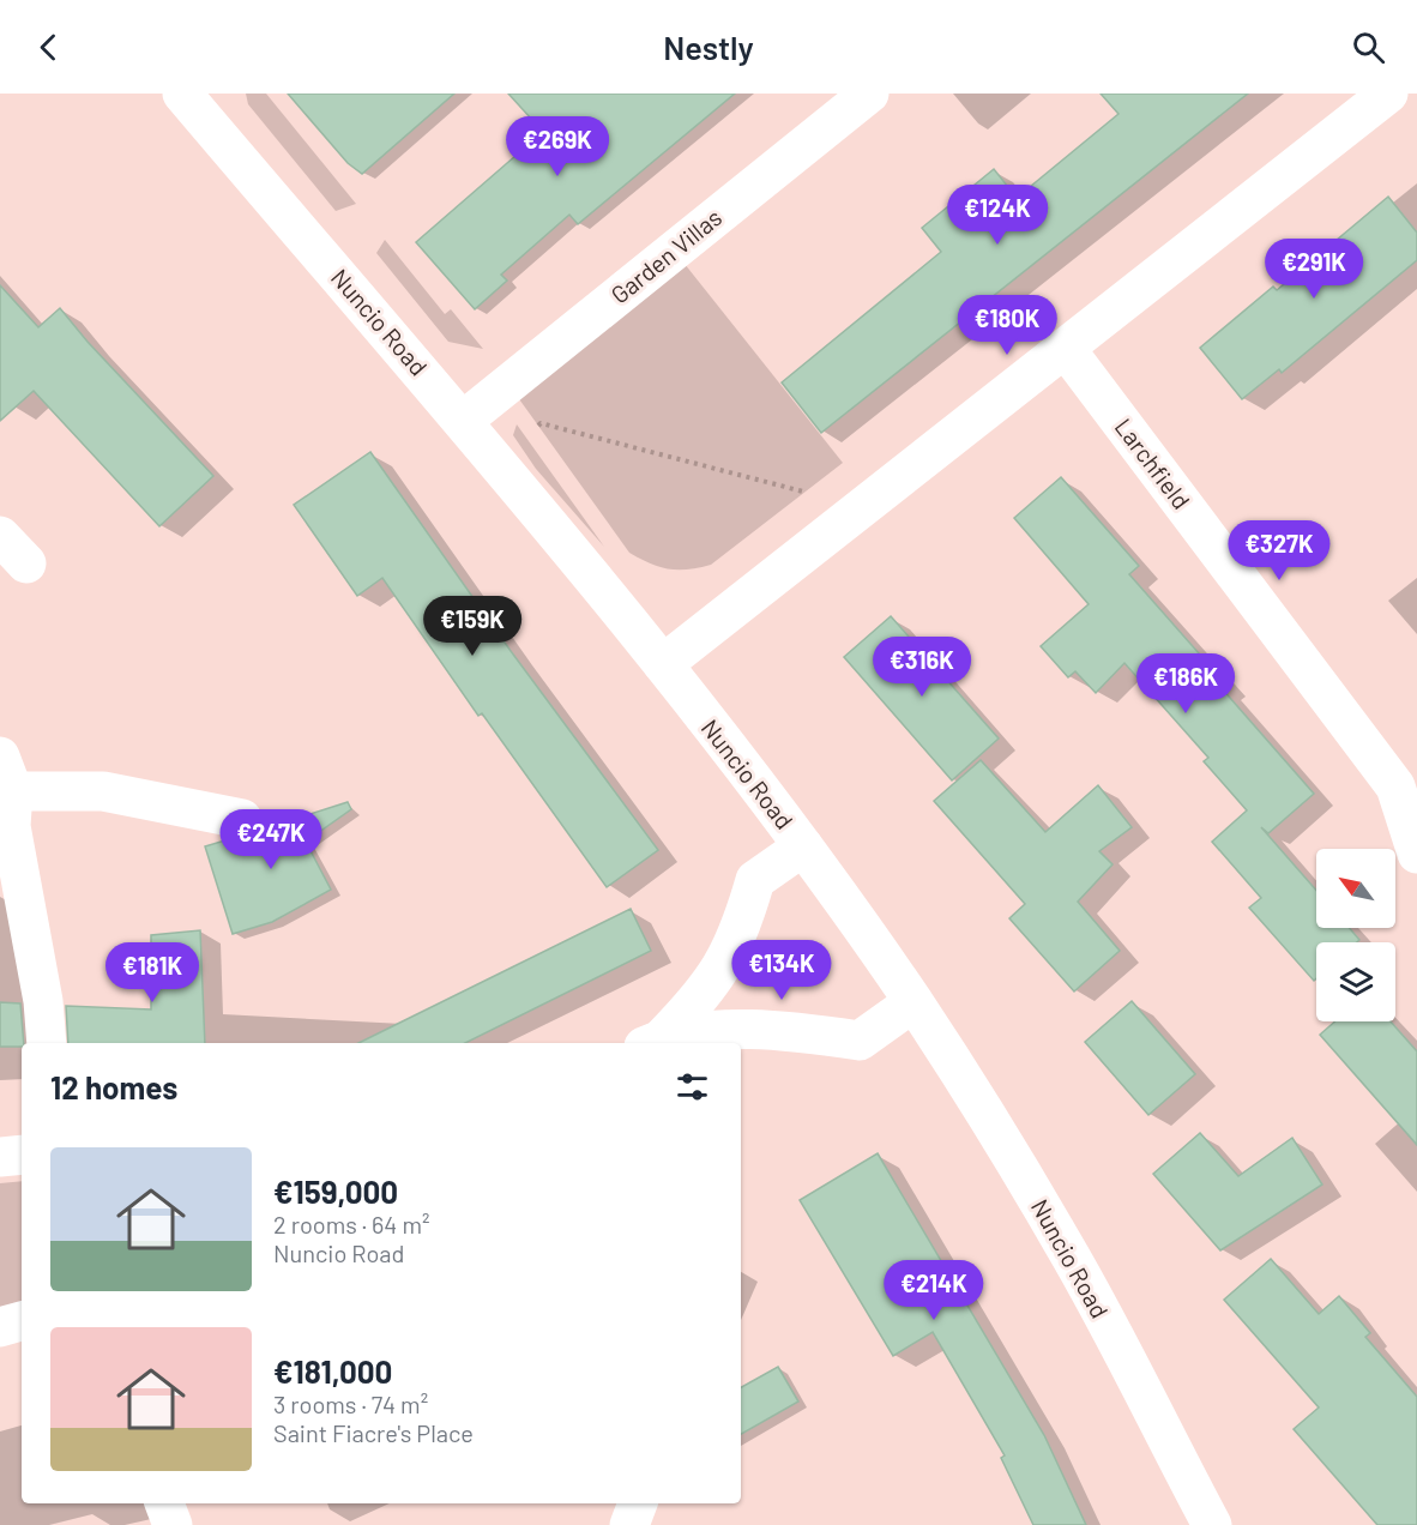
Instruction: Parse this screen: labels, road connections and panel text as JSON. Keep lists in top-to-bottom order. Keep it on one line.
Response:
{"streets":{"street":["Garden Villas","Nuncio Road","Larchfield"]},"crossings":[["Garden Villas","Nuncio Road"]],"north":"top left","page":{"header":"Nestly","price":["€269K","€124K","€291K","€180K","€327K","€159K","€316K","€186K","€247K","€134K","€181K","€214K"],"heading":"12 homes","list":[{"name":"€159,000","note":"2 rooms · 64 m² · Nuncio Road"},{"name":"€181,000","note":"3 rooms · 74 m² · Saint Fiacre's Place"}]}}
